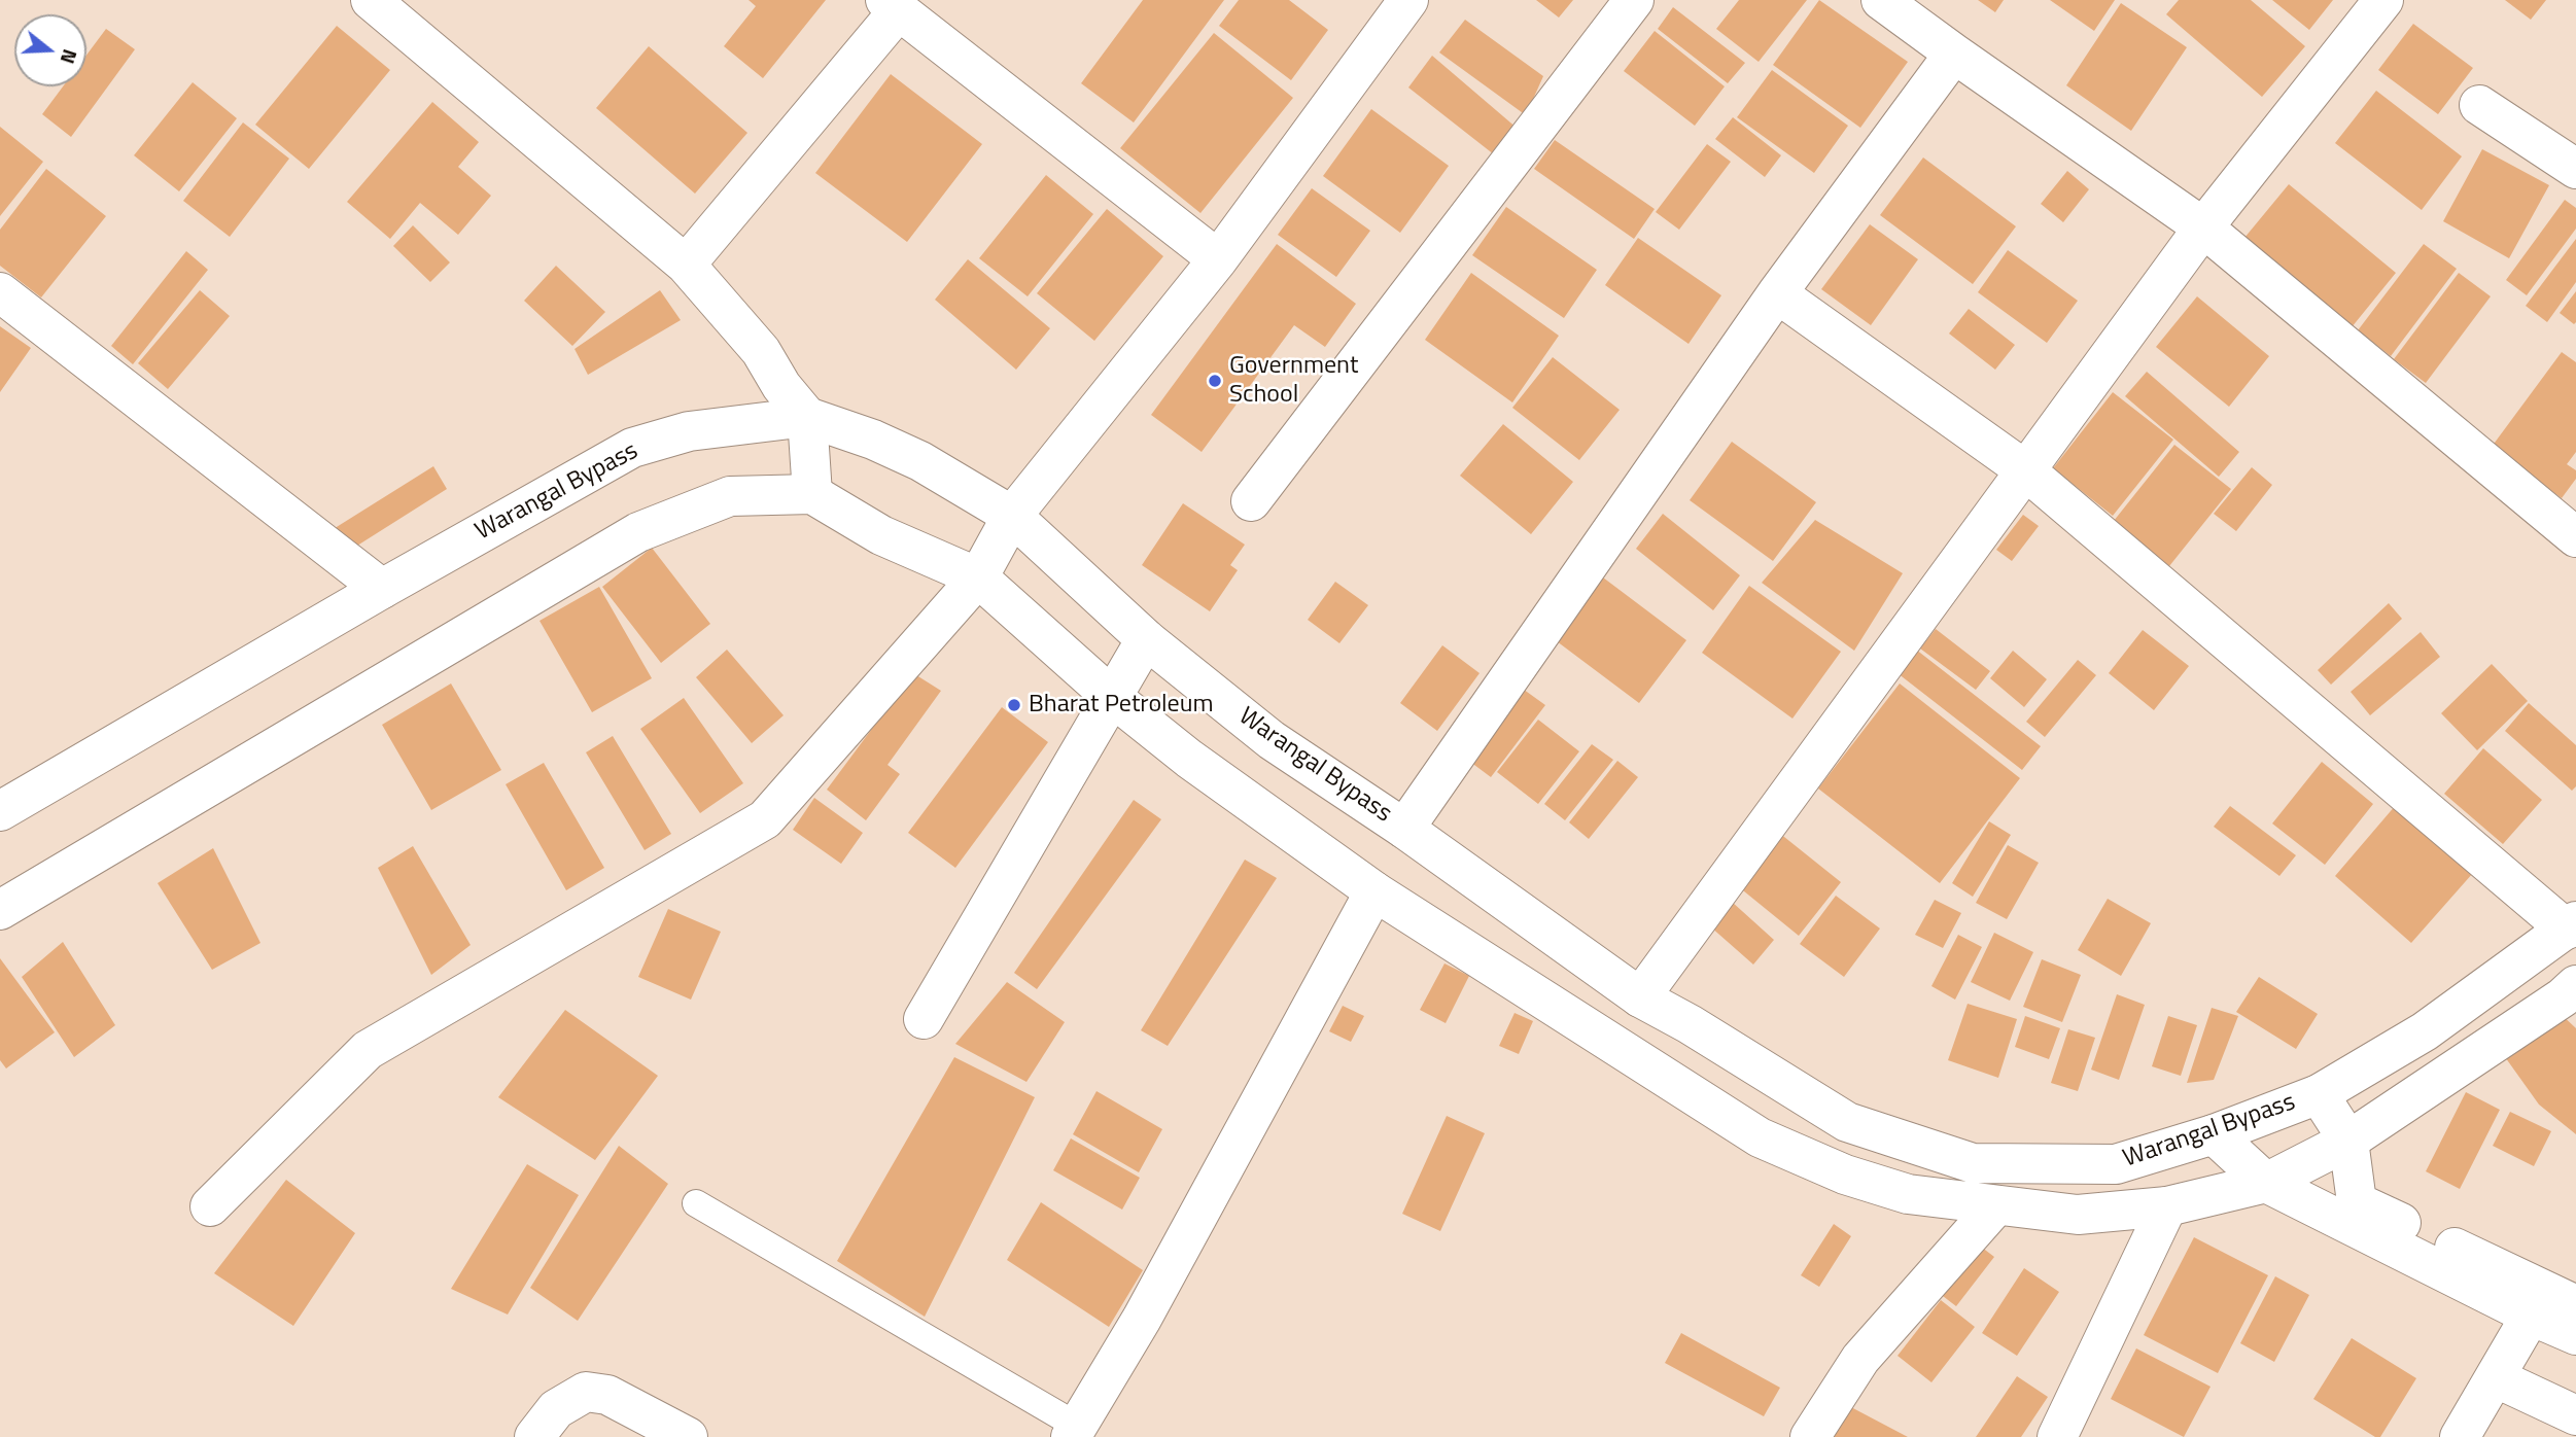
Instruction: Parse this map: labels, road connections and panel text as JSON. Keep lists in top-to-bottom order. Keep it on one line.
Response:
{"streets":{"street":["Warangal Bypass"]},"places":["Government School","Bharat Petroleum"],"north":"right"}
